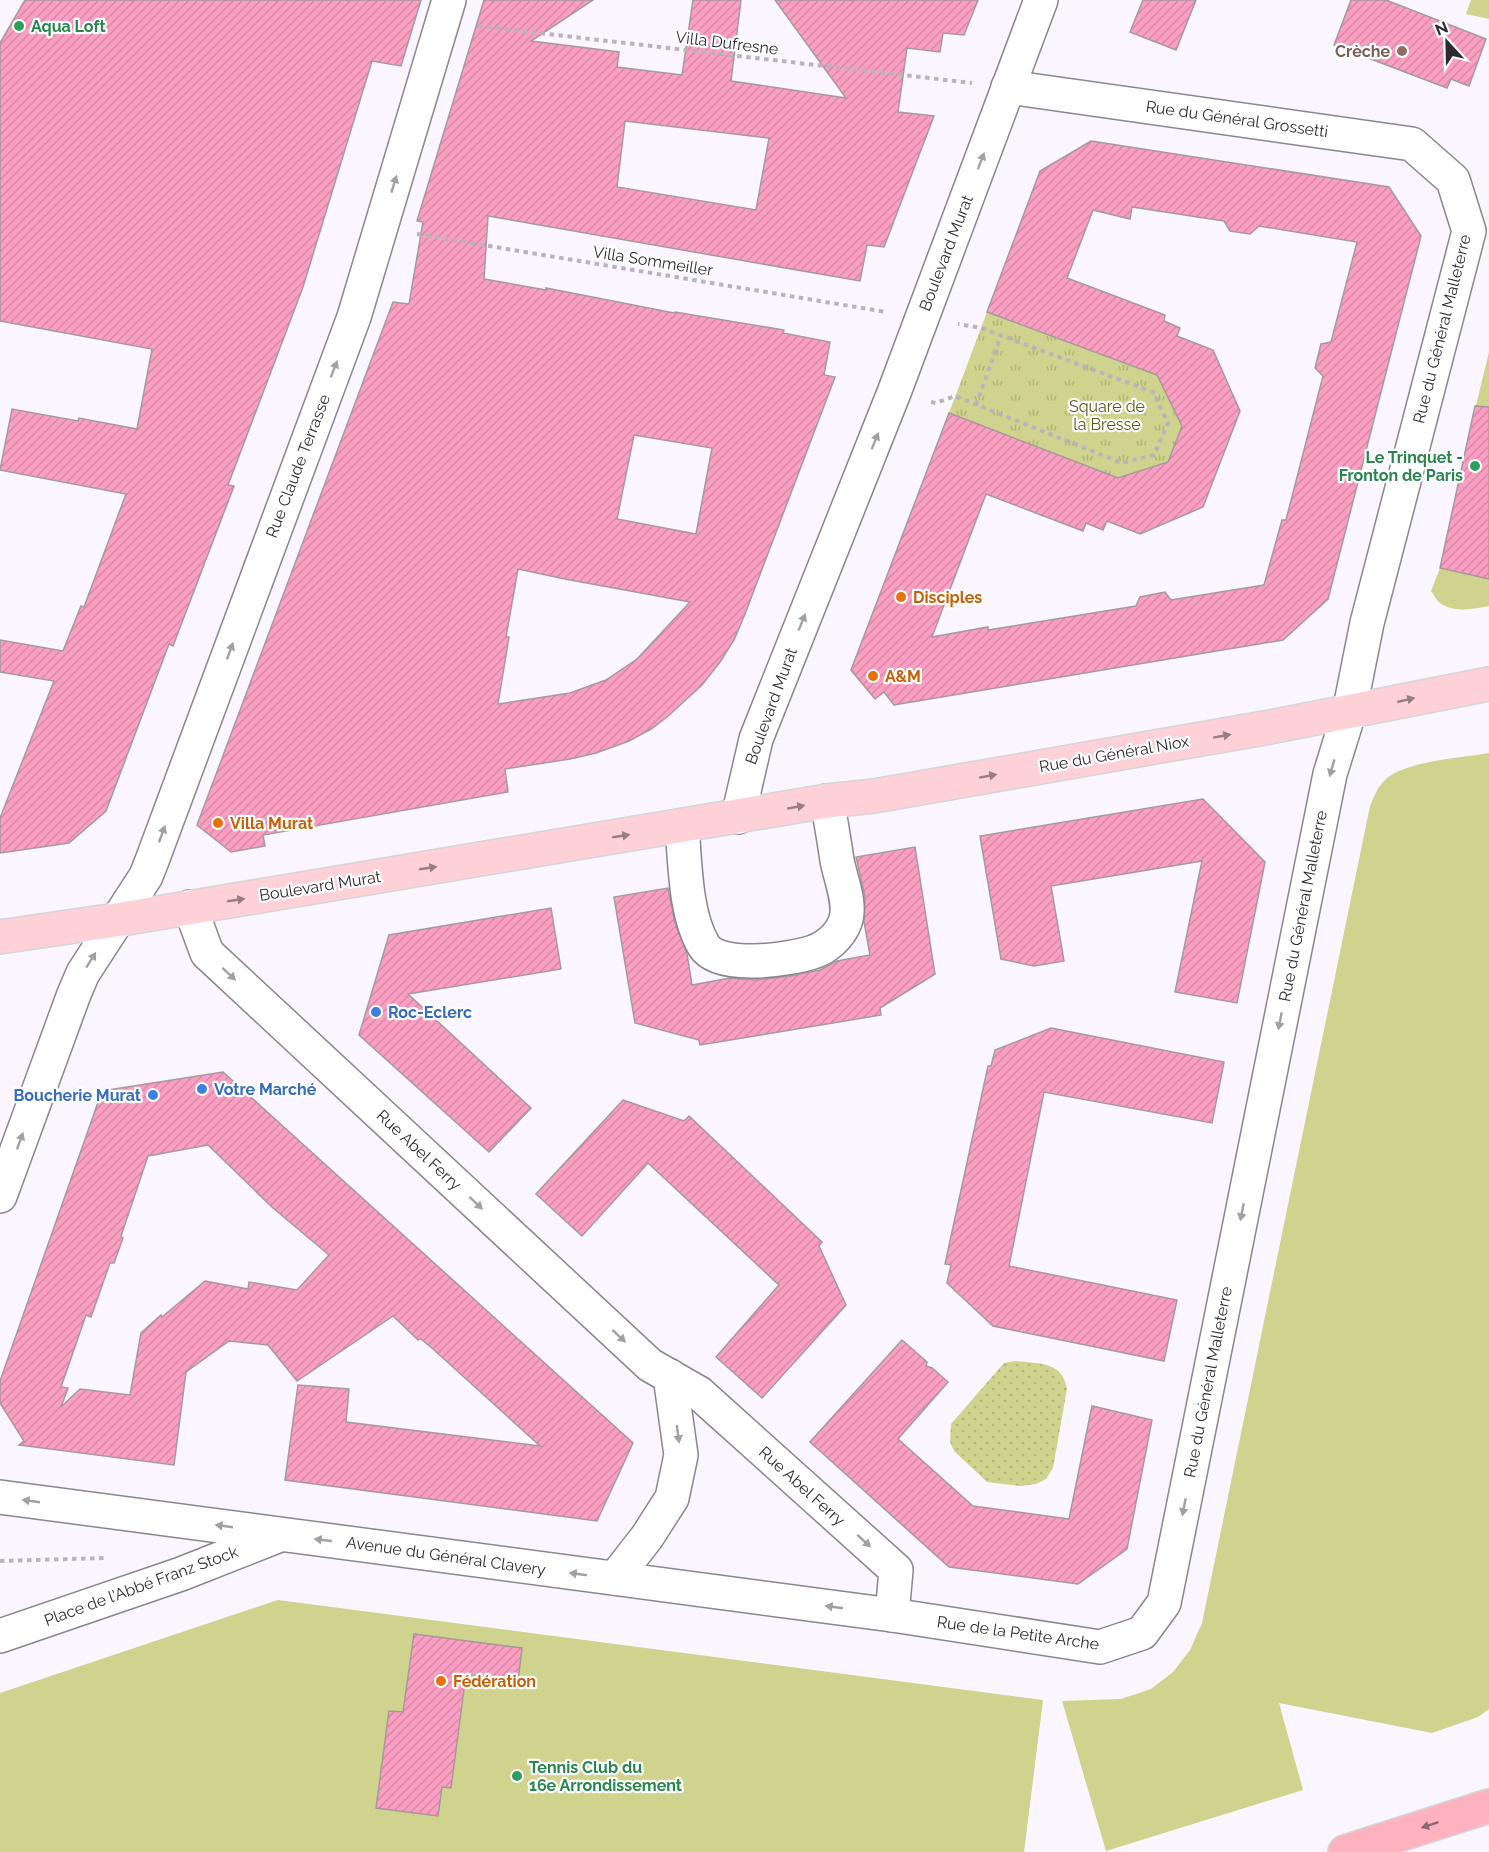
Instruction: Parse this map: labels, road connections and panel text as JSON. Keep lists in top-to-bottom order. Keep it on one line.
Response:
{"streets":{"main road":["Boulevard Murat","Rue du Général Niox"],"street":["Rue du Général Grossetti","Rue du Général Malleterre","Rue Claude Terrasse","Rue Abel Ferry","Avenue du Général Clavery","Place de l'Abbé Franz Stock","Rue de la Petite Arche"],"path":["Villa Dufresne","Villa Sommeiller"]},"crossings":[["Villa Dufresne","Rue du Général Grossetti"],["Villa Dufresne","Boulevard Murat"],["Villa Dufresne","Rue Claude Terrasse"],["Rue du Général Grossetti","Boulevard Murat"],["Rue du Général Grossetti","Rue du Général Malleterre"],["Boulevard Murat","Villa Sommeiller"],["Boulevard Murat","Rue Claude Terrasse"],["Boulevard Murat","Rue du Général Niox"],["Boulevard Murat","Rue Abel Ferry"],["Villa Sommeiller","Rue Claude Terrasse"],["Rue du Général Malleterre","Rue du Général Niox"],["Rue du Général Malleterre","Rue de la Petite Arche"],["Rue Abel Ferry","Avenue du Général Clavery"],["Rue Abel Ferry","Rue de la Petite Arche"],["Avenue du Général Clavery","Place de l'Abbé Franz Stock"],["Avenue du Général Clavery","Rue de la Petite Arche"]],"one_way":["Boulevard Murat","Rue du Général Malleterre","Rue Claude Terrasse","Rue du Général Niox","Rue Abel Ferry","Avenue du Général Clavery"],"parks":["Square de la Bresse"],"places":["Aqua Loft","Crèche","Le Trinquet - Fronton de Paris","Disciples","A&M","Villa Murat","Roc-Eclerc","Votre Marché","Boucherie Murat","Fédération","Tennis Club du 16e Arrondissement"],"north":"top"}
